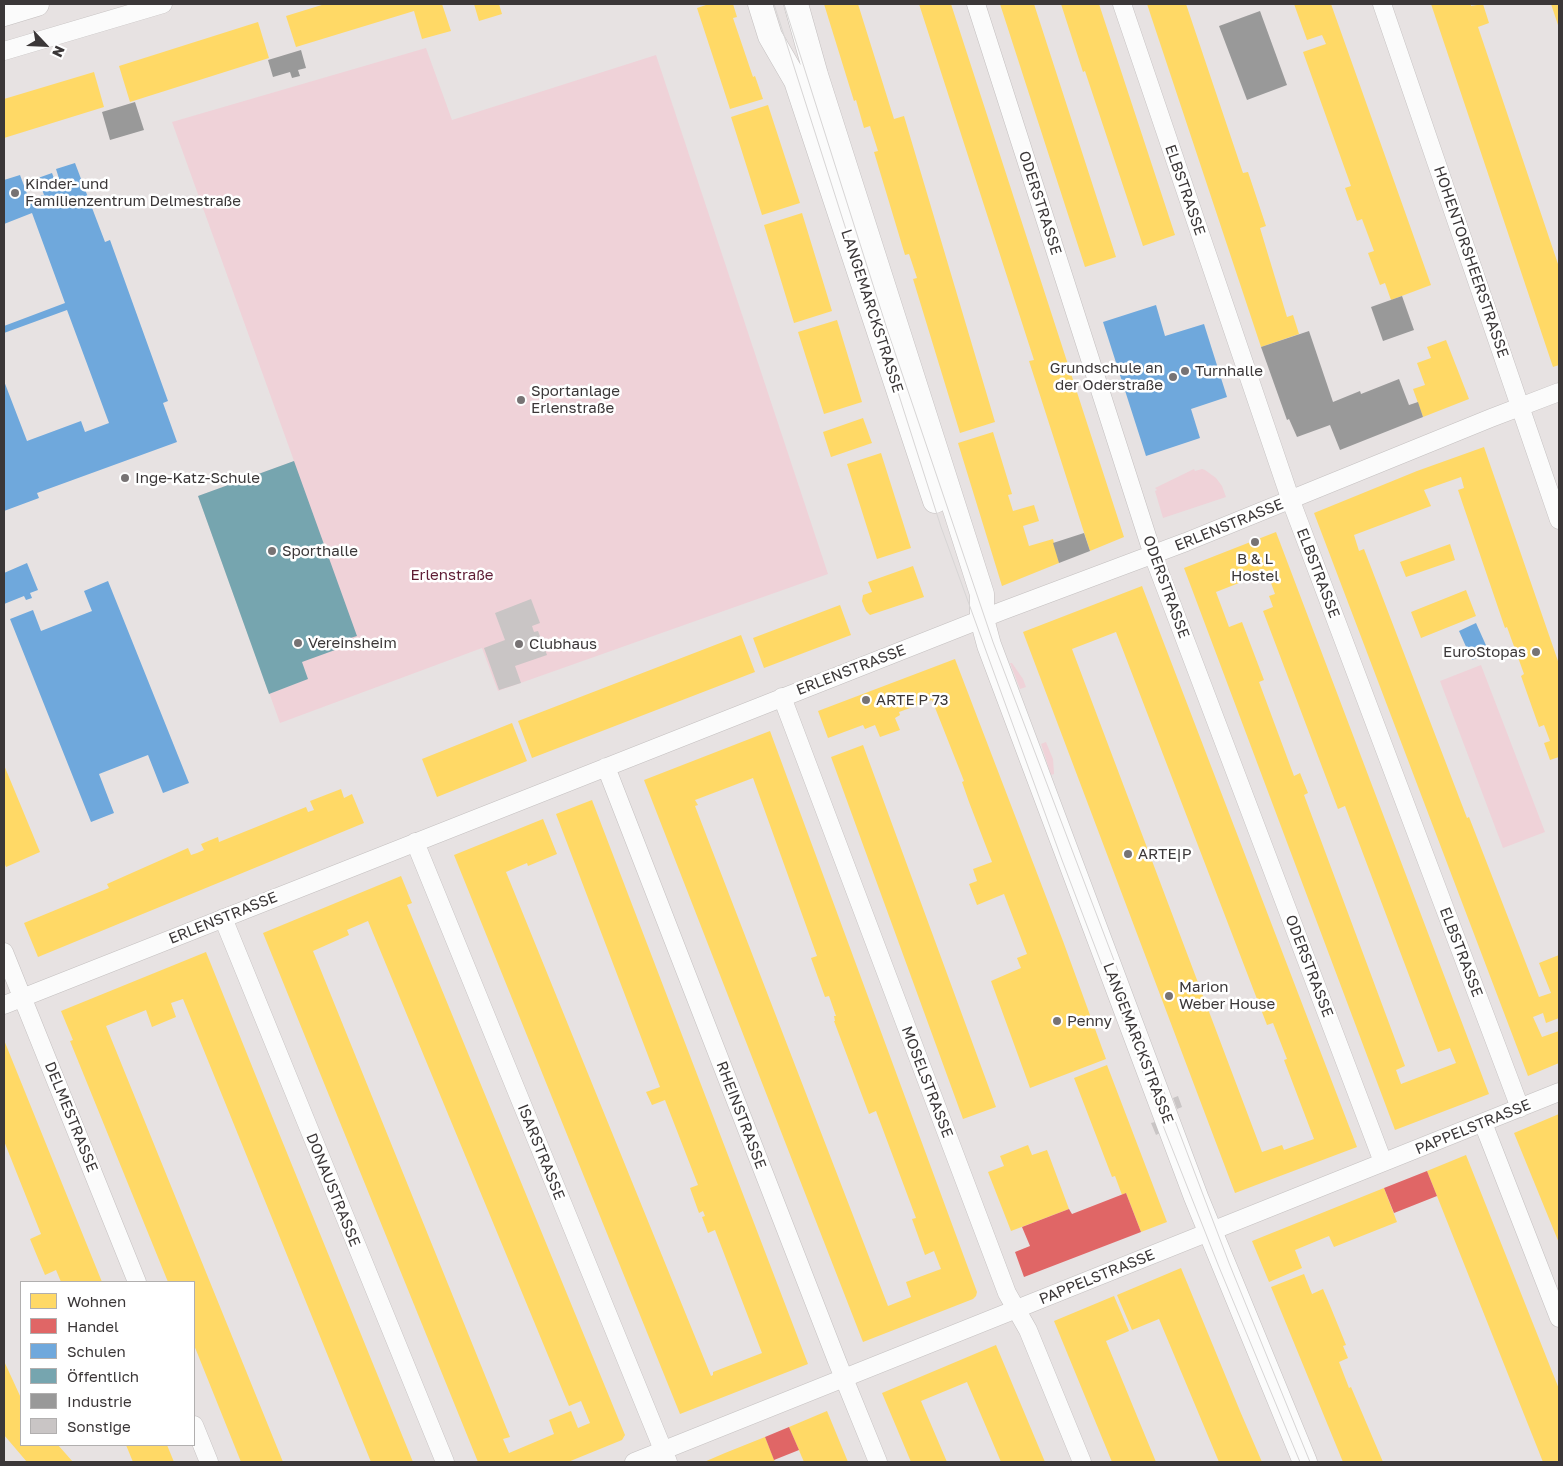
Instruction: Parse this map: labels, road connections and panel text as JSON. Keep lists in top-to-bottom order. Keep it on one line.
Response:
{"streets":{"main road":["LANGEMARCKSTRASSE"],"street":["ELBSTRASSE","ODERSTRASSE","HOHENTORSHEERSTRASSE","ERLENSTRASSE","MOSELSTRASSE","RHEINSTRASSE","DELMESTRASSE","PAPPELSTRASSE","ISARSTRASSE","DONAUSTRASSE"]},"crossings":[["ELBSTRASSE","ERLENSTRASSE"],["ELBSTRASSE","PAPPELSTRASSE"],["ODERSTRASSE","ERLENSTRASSE"],["ODERSTRASSE","PAPPELSTRASSE"],["HOHENTORSHEERSTRASSE","ERLENSTRASSE"],["LANGEMARCKSTRASSE","ERLENSTRASSE"],["LANGEMARCKSTRASSE","PAPPELSTRASSE"],["ERLENSTRASSE","MOSELSTRASSE"],["ERLENSTRASSE","RHEINSTRASSE"],["ERLENSTRASSE","DELMESTRASSE"],["ERLENSTRASSE","ISARSTRASSE"],["ERLENSTRASSE","DONAUSTRASSE"],["MOSELSTRASSE","PAPPELSTRASSE"],["RHEINSTRASSE","PAPPELSTRASSE"],["PAPPELSTRASSE","ISARSTRASSE"]],"parks":["Erlenstraße"],"places":["Kinder- und Familienzentrum Delmestraße","Turnhalle","Grundschule an der Oderstraße","Sportanlage Erlenstraße","Inge-Katz-Schule","B & L Hostel","Sporthalle","Vereinsheim","Clubhaus","EuroStopas","ARTE P 73","ARTE|P","Marion Weber House","Penny"],"legend":["Wohnen","Handel","Schulen","Öffentlich","Industrie","Sonstige"],"north":"bottom right"}
